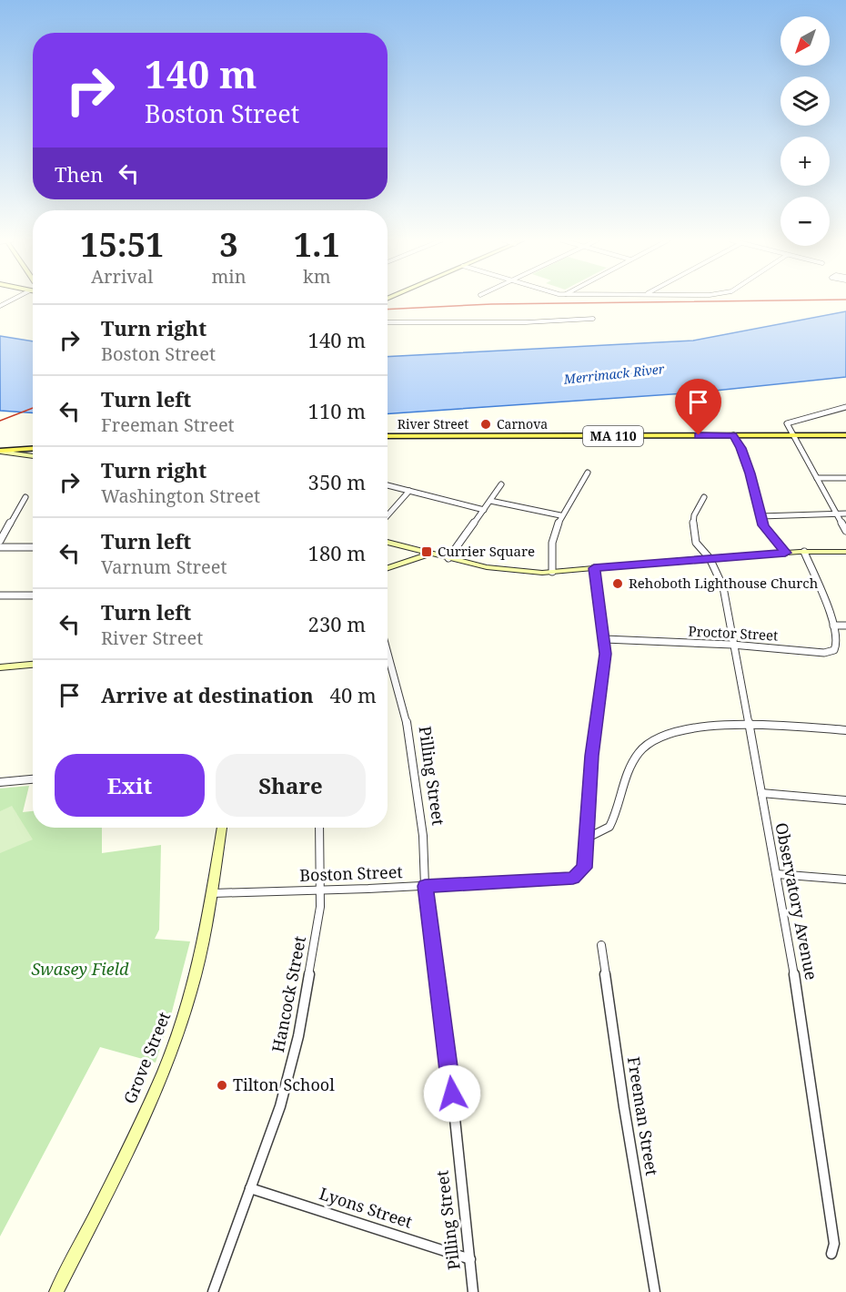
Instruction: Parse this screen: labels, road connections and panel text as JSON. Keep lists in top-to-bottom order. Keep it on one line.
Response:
{"streets":{"main road":["River Street","MA 110"],"street":["Proctor Street","Pilling Street","Boston Street","Observatory Avenue","Hancock Street","Grove Street","Freeman Street","Lyons Street"]},"crossings":[["Proctor Street","Observatory Avenue"],["Pilling Street","Boston Street"],["Pilling Street","Lyons Street"],["Boston Street","Hancock Street"],["Boston Street","Grove Street"],["Hancock Street","Lyons Street"]],"water":["Merrimack River"],"parks":["Swasey Field"],"places":{"other":["Carnova","Rehoboth Lighthouse Church","Tilton School"],"transit":["Currier Square"]},"north":"bottom left","page":{"map_buttons":["+","−"],"turn":["140 m","Boston Street"],"then":"Then","eta":["15:51","Arrival","3","min","1.1","km"],"list":[{"name":"Turn right","note":"Boston Street","value":"140 m"},{"name":"Turn left","note":"Freeman Street","value":"110 m"},{"name":"Turn right","note":"Washington Street","value":"350 m"},{"name":"Turn left","note":"Varnum Street","value":"180 m"},{"name":"Turn left","note":"River Street","value":"230 m"},{"name":"Arrive at destination","value":"40 m"}],"buttons":["Exit","Share"]}}
